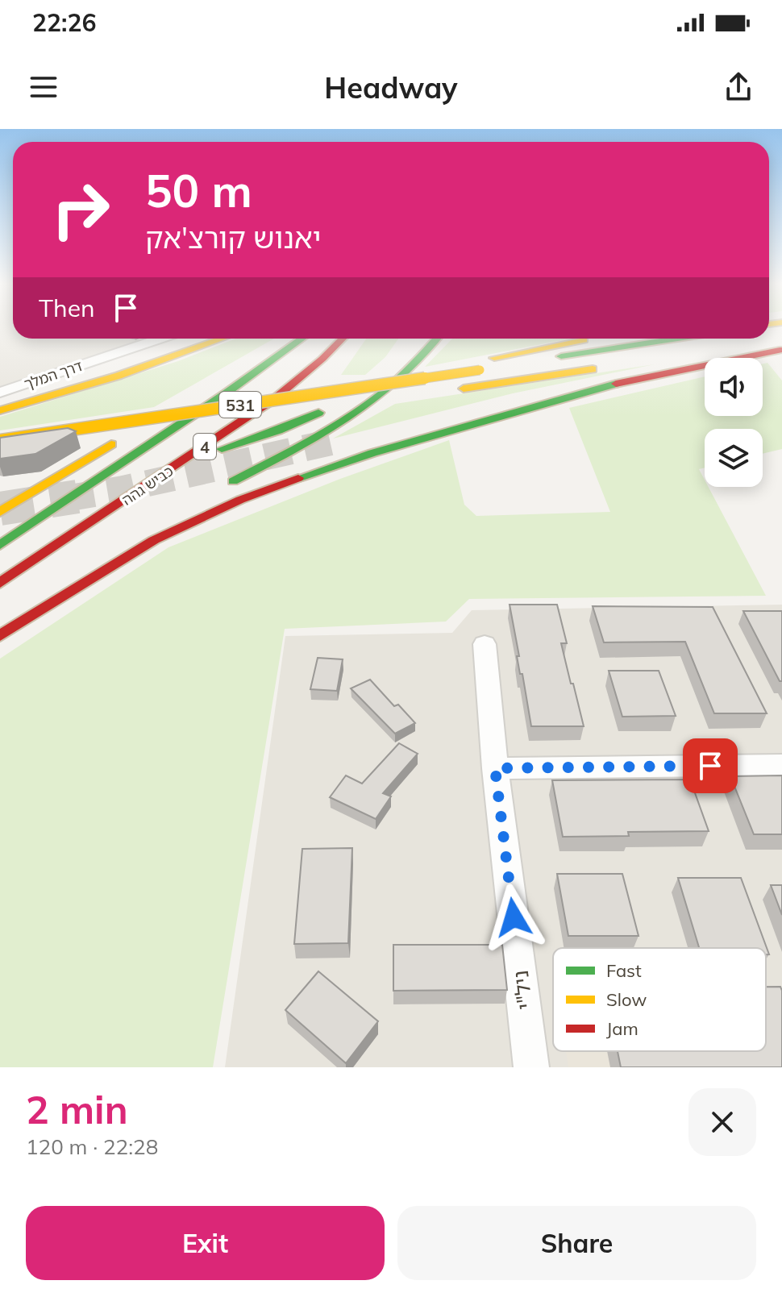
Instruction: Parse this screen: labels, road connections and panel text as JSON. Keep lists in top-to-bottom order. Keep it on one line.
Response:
{"streets":{"highway":["531","4","כביש גהה"],"street":["דרך המלך","ניל\"י"]},"legend":["Fast","Slow","Jam"],"page":{"status":"22:26","header":"Headway","turn":["50 m","יאנוש קורצ'אק"],"then":"Then","heading":["2 min","120 m · 22:28"],"buttons":["Exit","Share"]}}
